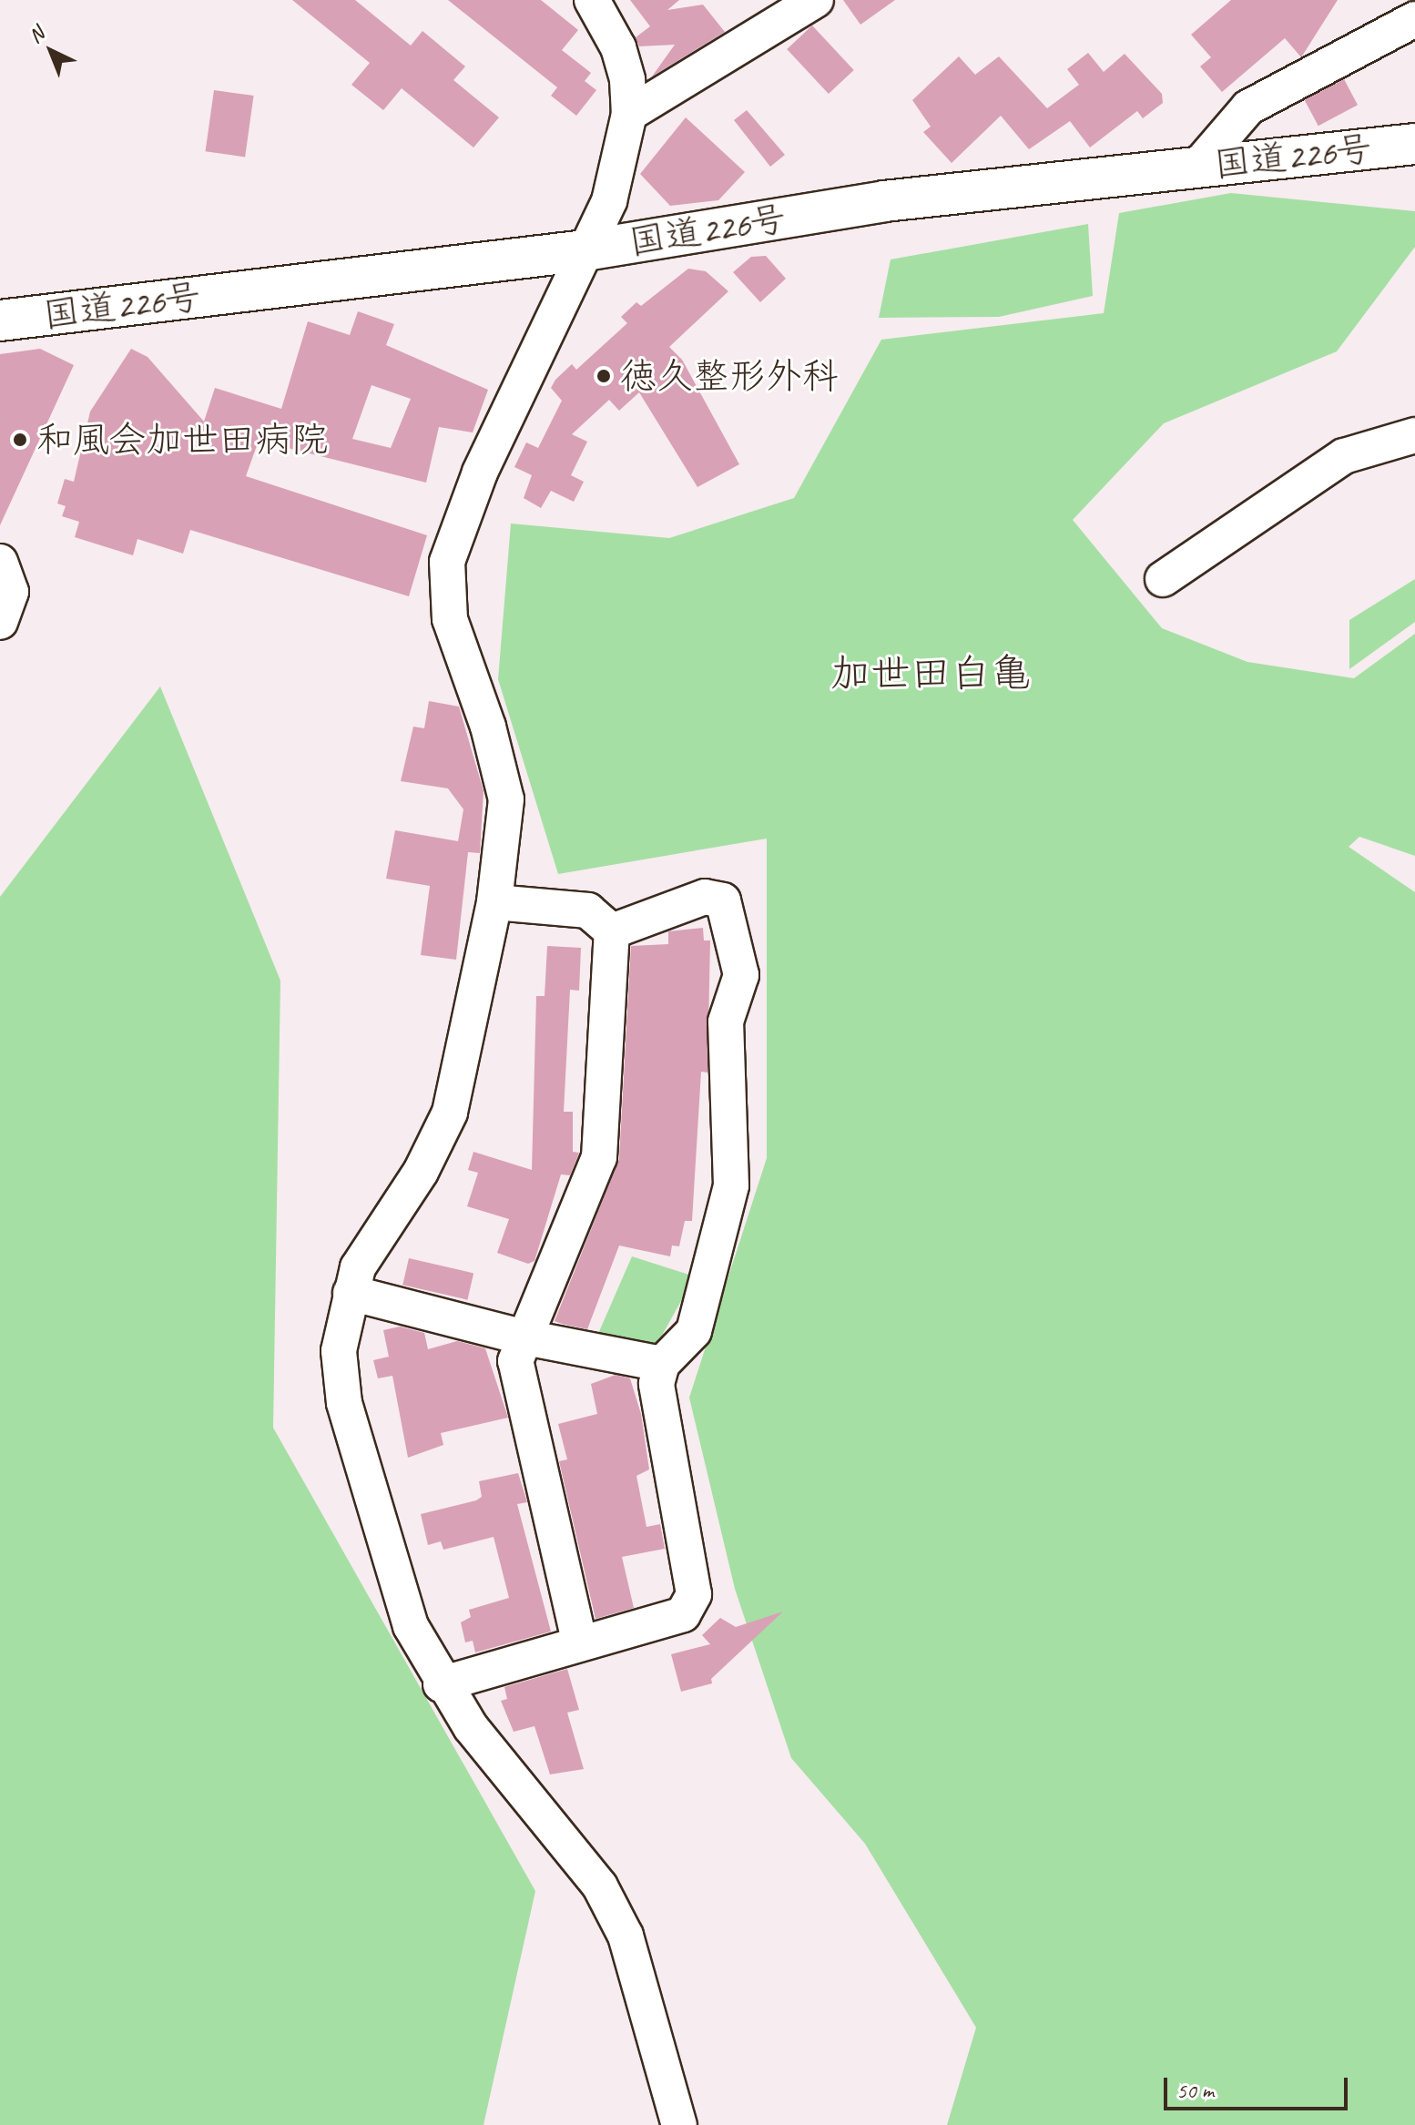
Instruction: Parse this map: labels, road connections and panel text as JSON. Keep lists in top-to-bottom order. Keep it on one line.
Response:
{"streets":{"highway":["国道226号"]},"districts":["加世田白亀"],"places":["徳久整形外科","和風会加世田病院"],"scale_bar":"50 m","north":"top left"}
